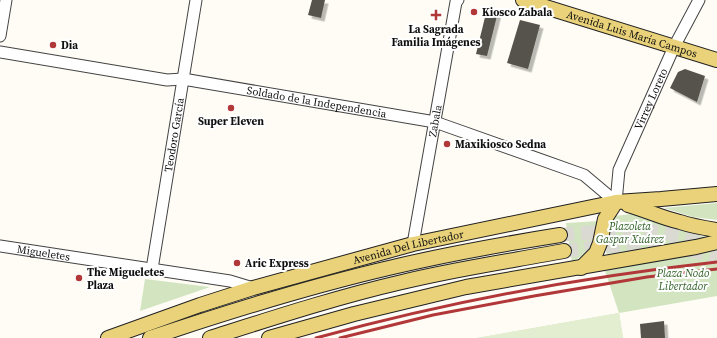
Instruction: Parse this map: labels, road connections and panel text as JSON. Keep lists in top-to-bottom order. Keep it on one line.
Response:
{"streets":{"main road":["Avenida Luis María Campos","Avenida Del Libertador"],"street":["Virrey Loreto","Soldado de la Independencia","Zabala","Teodoro García","Migueletes"]},"crossings":[["Avenida Luis María Campos","Virrey Loreto"],["Virrey Loreto","Soldado de la Independencia"],["Virrey Loreto","Avenida Del Libertador"],["Soldado de la Independencia","Zabala"],["Soldado de la Independencia","Teodoro García"],["Soldado de la Independencia","Avenida Del Libertador"],["Zabala","Avenida Del Libertador"],["Teodoro García","Migueletes"],["Avenida Del Libertador","Migueletes"]],"parks":["Plazoleta Gaspar Xuárez","Plaza Nodo Libertador"],"places":{"other":["Kiosco Zabala","Dia","Super Eleven","Maxikiosco Sedna","Aric Express","The Migueletes Plaza"],"health":["La Sagrada Familia Imágenes"]}}
